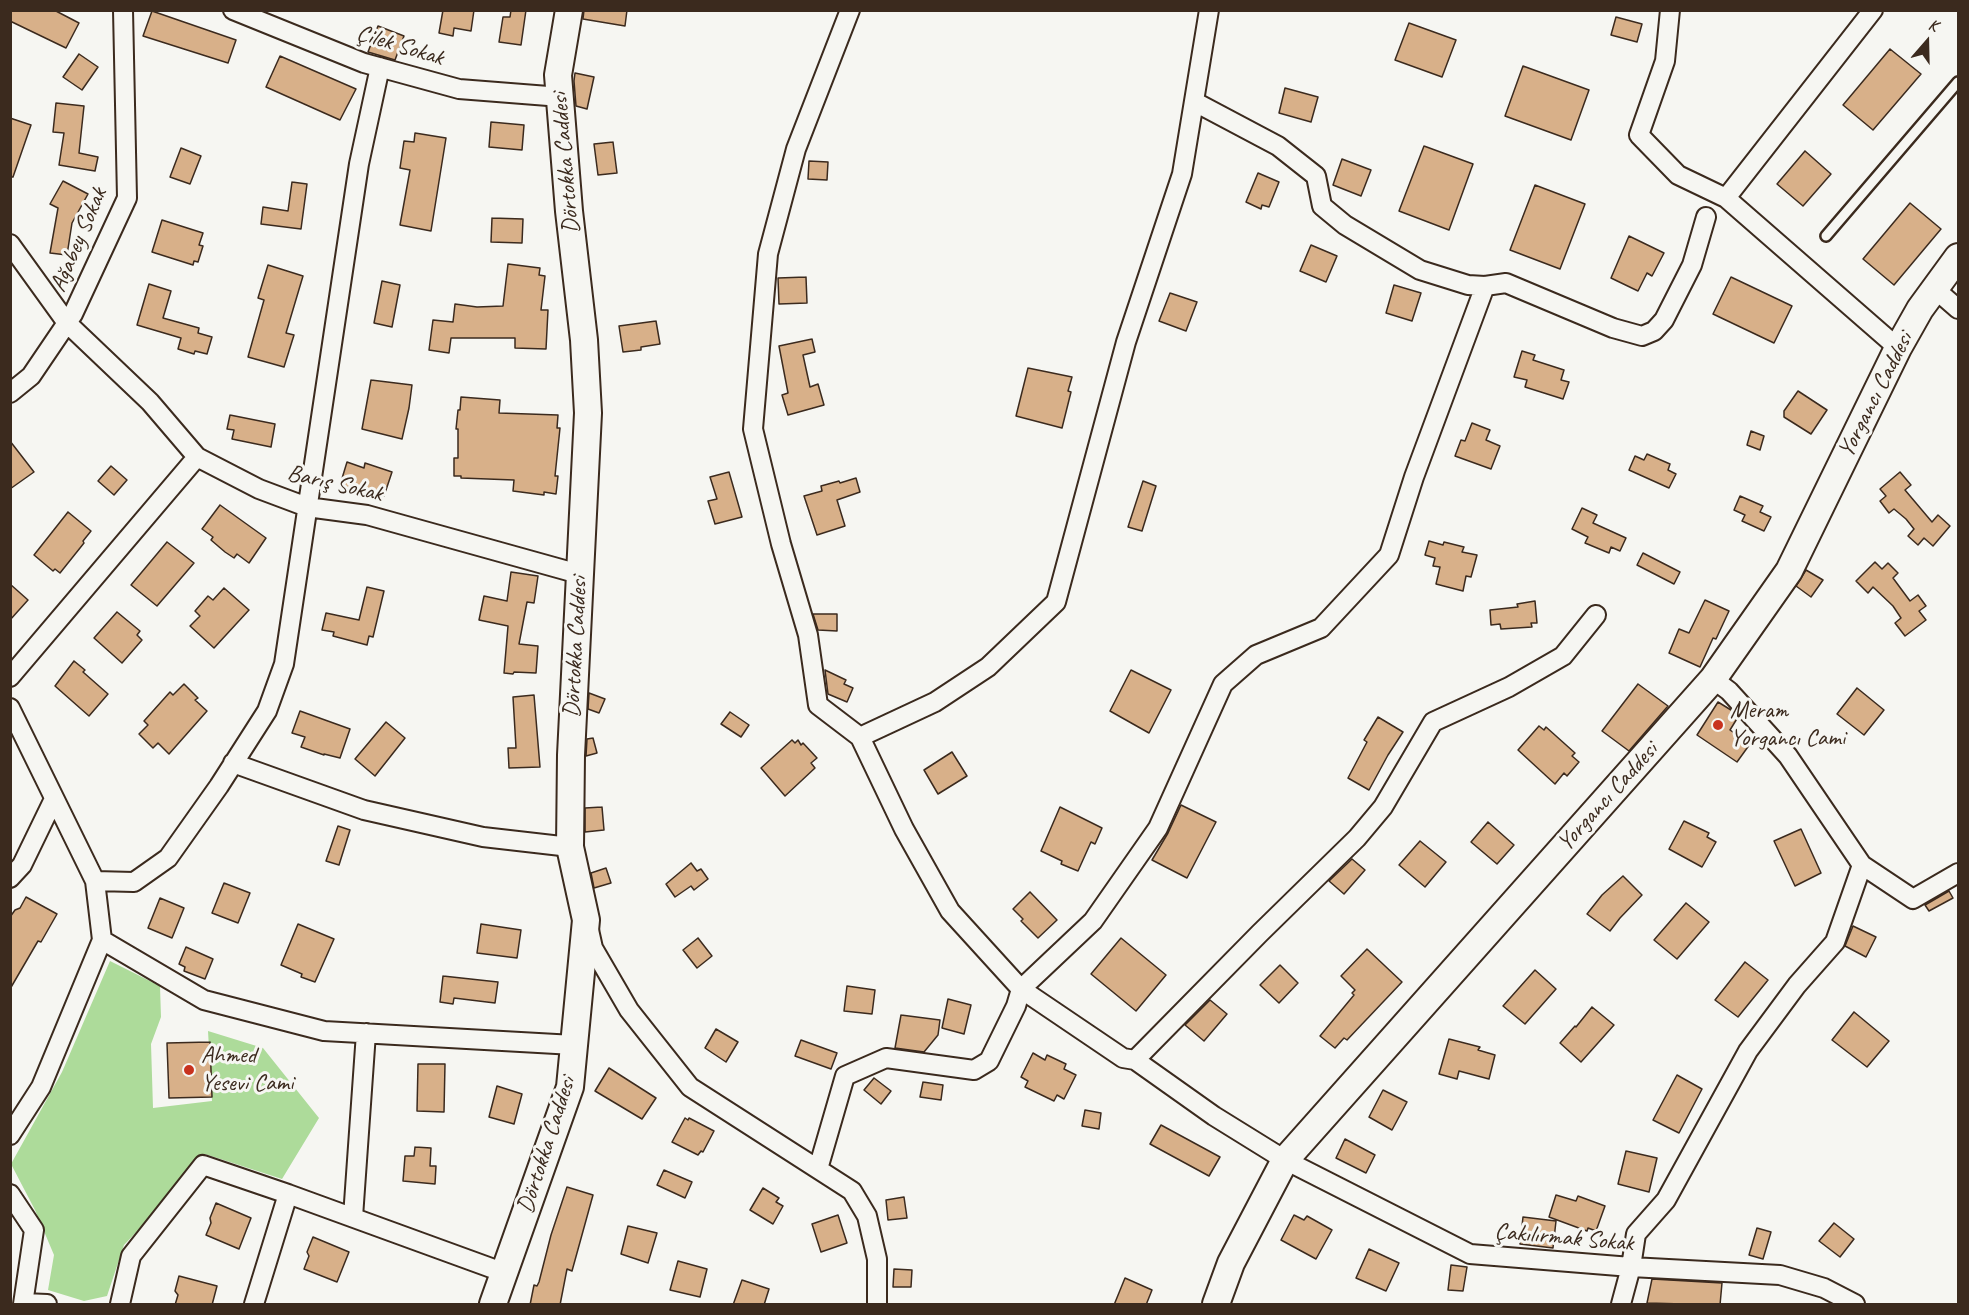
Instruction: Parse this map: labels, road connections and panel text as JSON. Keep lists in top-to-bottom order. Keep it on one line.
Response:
{"streets":{"street":["Çilek Sokak","Dörtokka Caddesi","Ağabey Sokak","Yorgancı Caddesi","Barış Sokak","Çakılırmak Sokak"]},"crossings":[["Çilek Sokak","Dörtokka Caddesi"],["Dörtokka Caddesi","Barış Sokak"],["Ağabey Sokak","Barış Sokak"],["Yorgancı Caddesi","Çakılırmak Sokak"]],"places":["Meram Yorgancı Cami","Ahmed Yesevi Cami"],"north":"top"}
